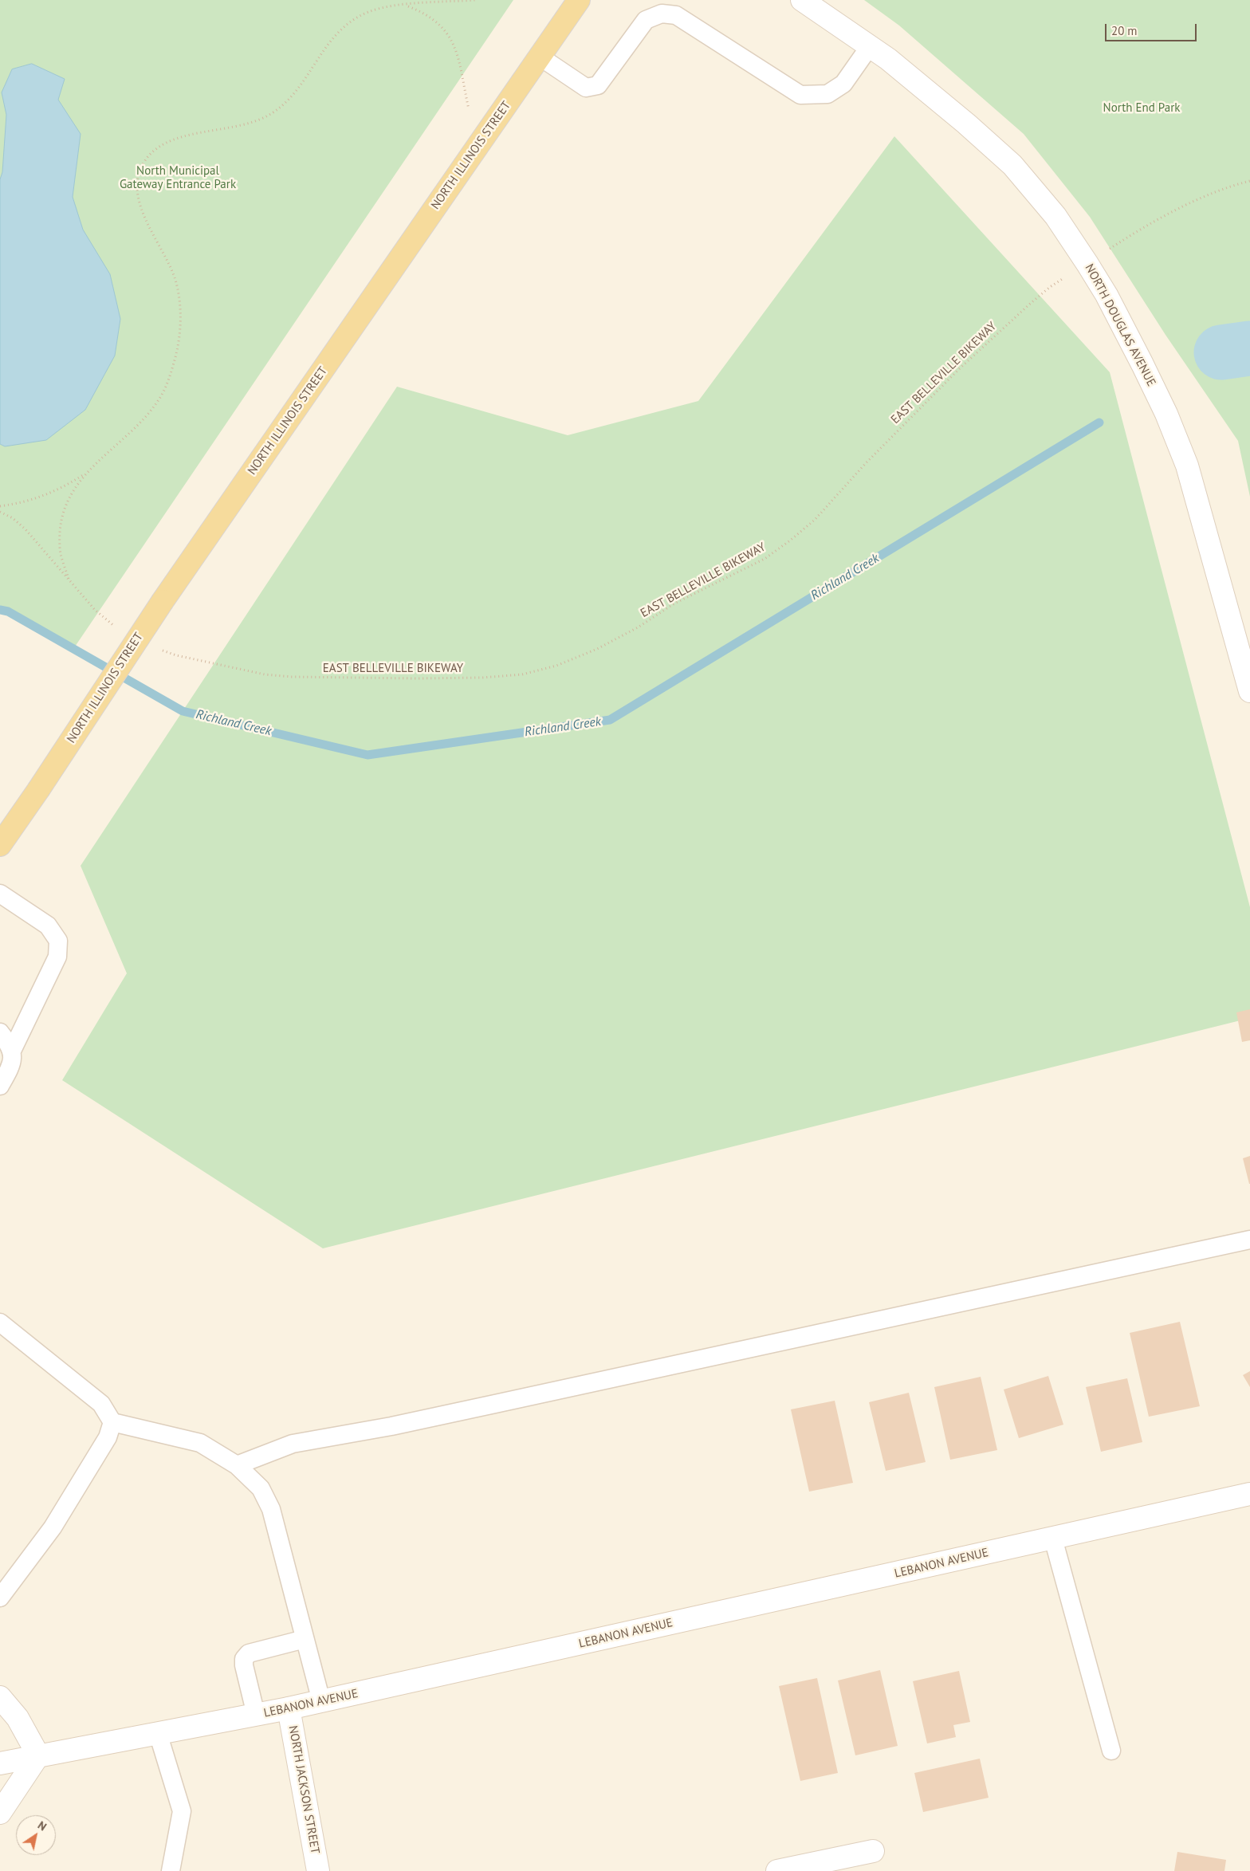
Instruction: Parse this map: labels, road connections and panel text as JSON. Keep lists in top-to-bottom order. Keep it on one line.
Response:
{"streets":{"main road":["NORTH ILLINOIS STREET","NORTH DOUGLAS AVENUE","LEBANON AVENUE","NORTH JACKSON STREET"],"path":["EAST BELLEVILLE BIKEWAY"]},"crossings":[["NORTH DOUGLAS AVENUE","EAST BELLEVILLE BIKEWAY"],["LEBANON AVENUE","NORTH JACKSON STREET"]],"water":["Richland Creek"],"parks":["North End Park","North Municipal Gateway Entrance Park"],"scale_bar":"20 m","north":"top right"}
